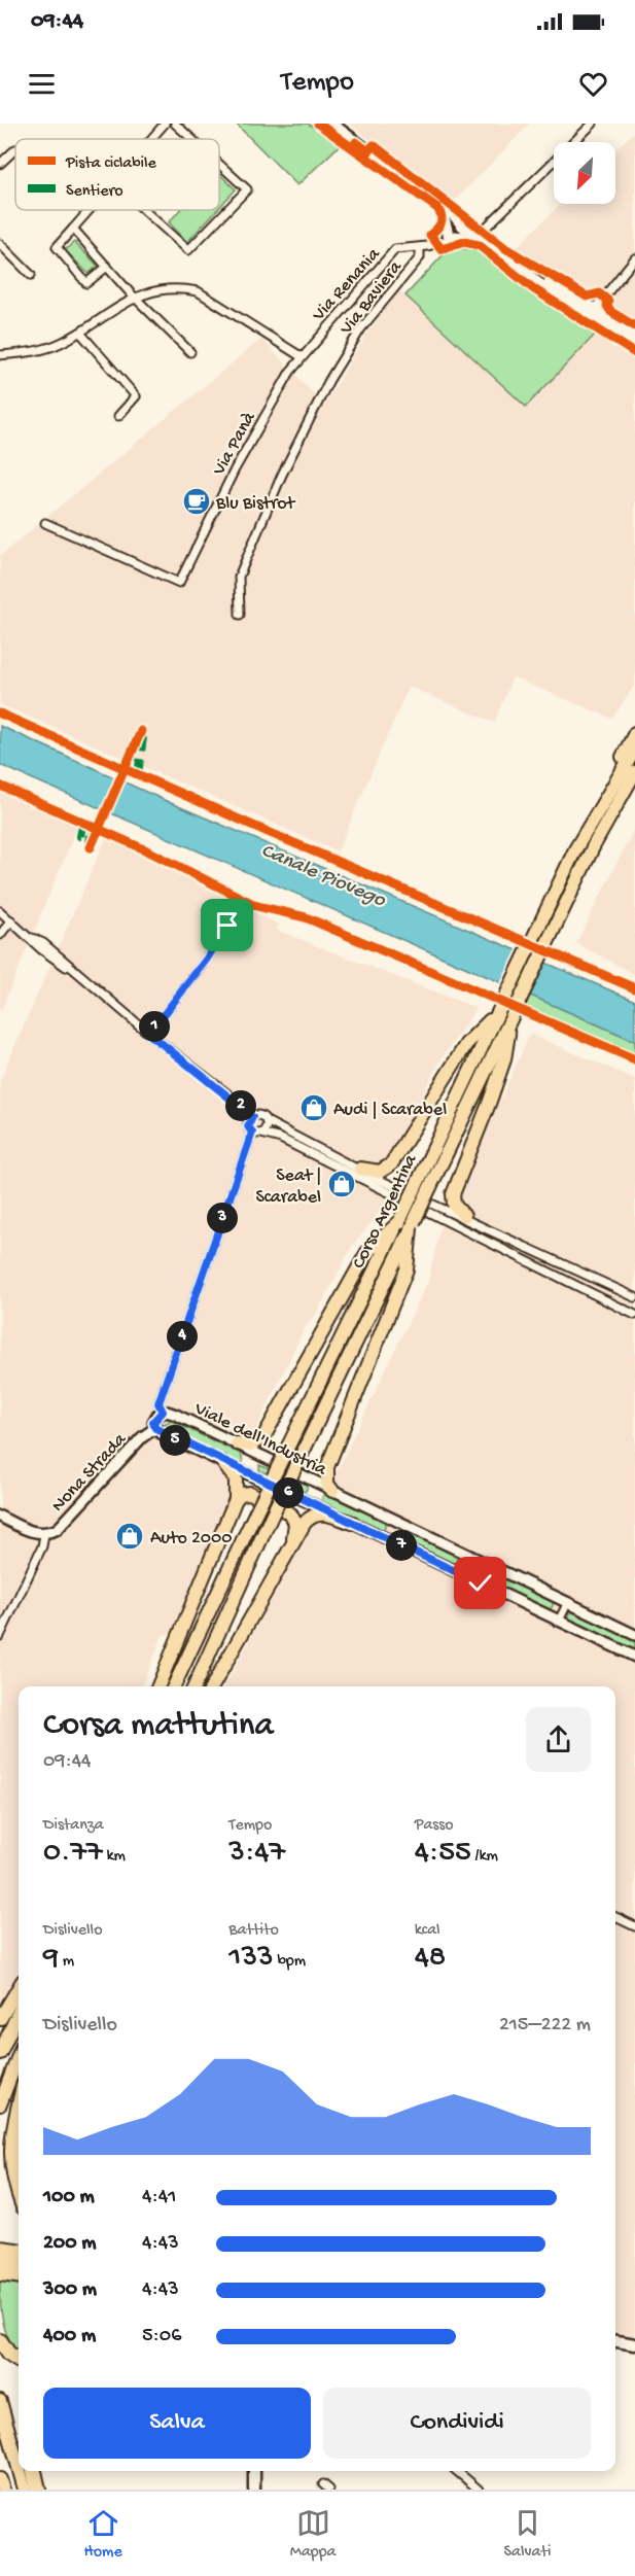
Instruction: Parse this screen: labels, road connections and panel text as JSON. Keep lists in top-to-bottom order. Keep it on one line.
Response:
{"streets":{"highway":["Corso Argentina"],"street":["Via Renania","Via Baviera","Via Panà","Viale dell'Industria","Nona Strada"]},"crossings":[["Via Renania","Via Baviera"],["Via Renania","Via Panà"],["Viale dell'Industria","Nona Strada"]],"water":["Canale Piovego"],"places":{"cafe":["Blu Bistrot"],"shop":["Audi | Scarabel","Seat | Scarabel","Auto 2000"]},"legend":["Pista ciclabile","Sentiero"],"north":"bottom left","page":{"status":"09:44","header":"Tempo","pins":["1","2","3","4","5","6","7"],"heading":["Corsa mattutina","09:44"],"stats":[["Distanza","0.77 km"],["Tempo","3:47"],["Passo","4:55 /km"],["Dislivello","9 m"],["Battito","133 bpm"],["kcal","48"]],"chart":["Dislivello","215–222 m"],"list":[{"name":"100 m","note":"4:41"},{"name":"200 m","note":"4:43"},{"name":"300 m","note":"4:43"},{"name":"400 m","note":"5:06"}],"buttons":["Salva","Condividi"],"tabs":["Home","Mappa","Salvati"]}}
